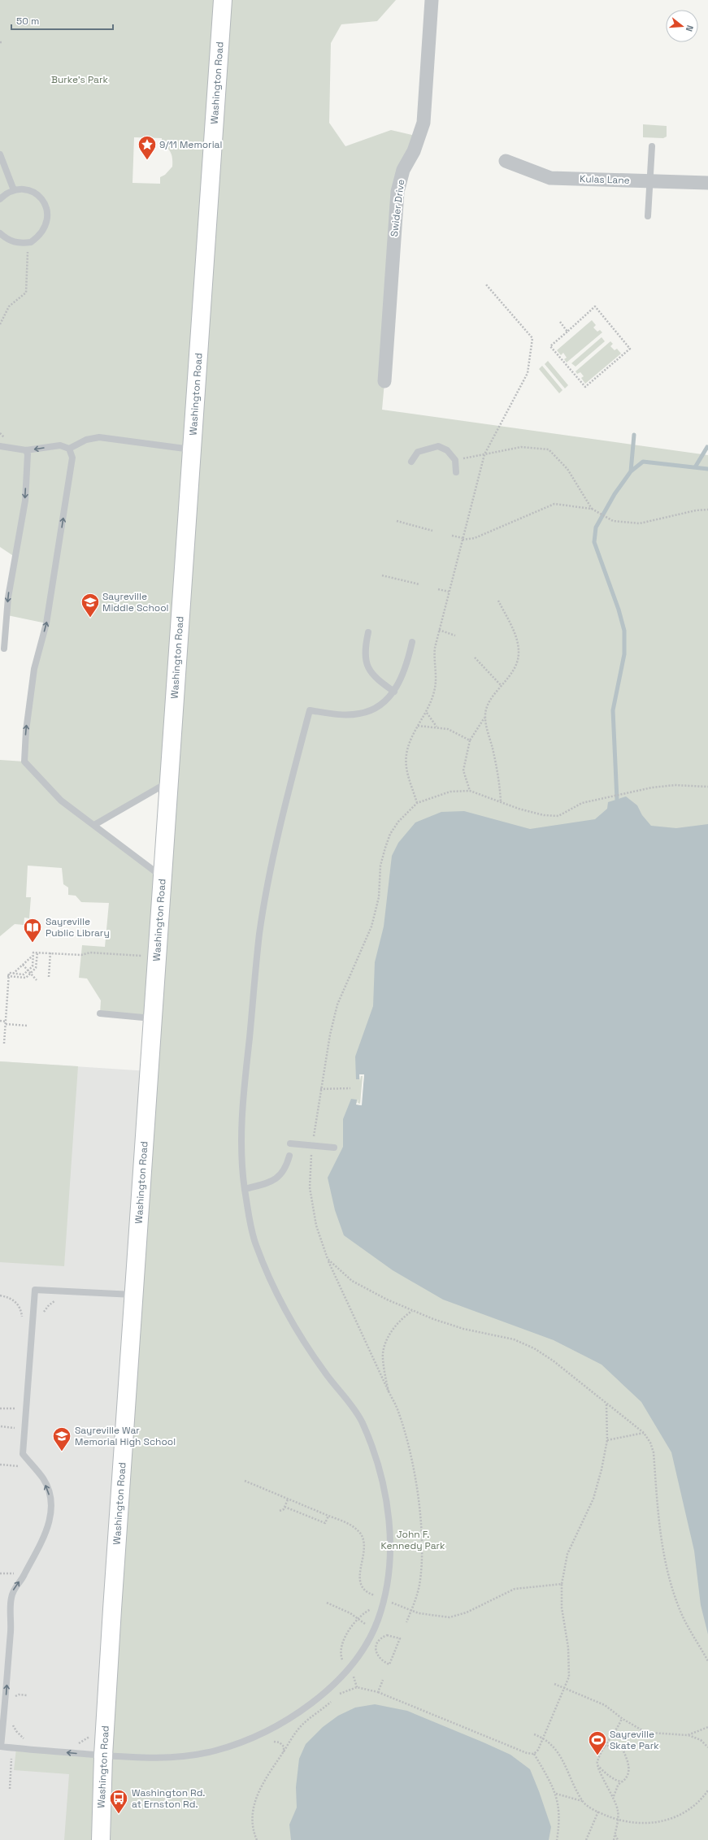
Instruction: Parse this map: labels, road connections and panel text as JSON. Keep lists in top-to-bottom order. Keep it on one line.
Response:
{"streets":{"main road":["Washington Road"],"street":["Kulas Lane","Swider Drive"]},"parks":["Burke's Park","John F. Kennedy Park"],"places":{"place":["9/11 Memorial"],"school or university":["Sayreville Middle School","Sayreville War Memorial High School"],"library":["Sayreville Public Library"],"sports":["Sayreville Skate Park"],"bus stop":["Washington Rd. at Ernston Rd."]},"scale_bar":"50 m","north":"right"}
